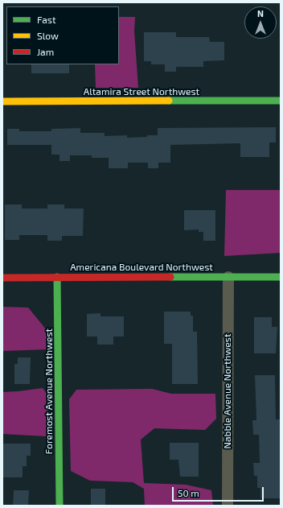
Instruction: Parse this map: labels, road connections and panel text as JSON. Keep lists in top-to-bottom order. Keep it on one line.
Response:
{"streets":{"street":["Altamira Street Northwest","Americana Boulevard Northwest","Foremost Avenue Northwest","Nabble Avenue Northwest"]},"crossings":[["Americana Boulevard Northwest","Foremost Avenue Northwest"],["Americana Boulevard Northwest","Nabble Avenue Northwest"]],"legend":["Fast","Slow","Jam"],"scale_bar":"50 m","north":"top"}
